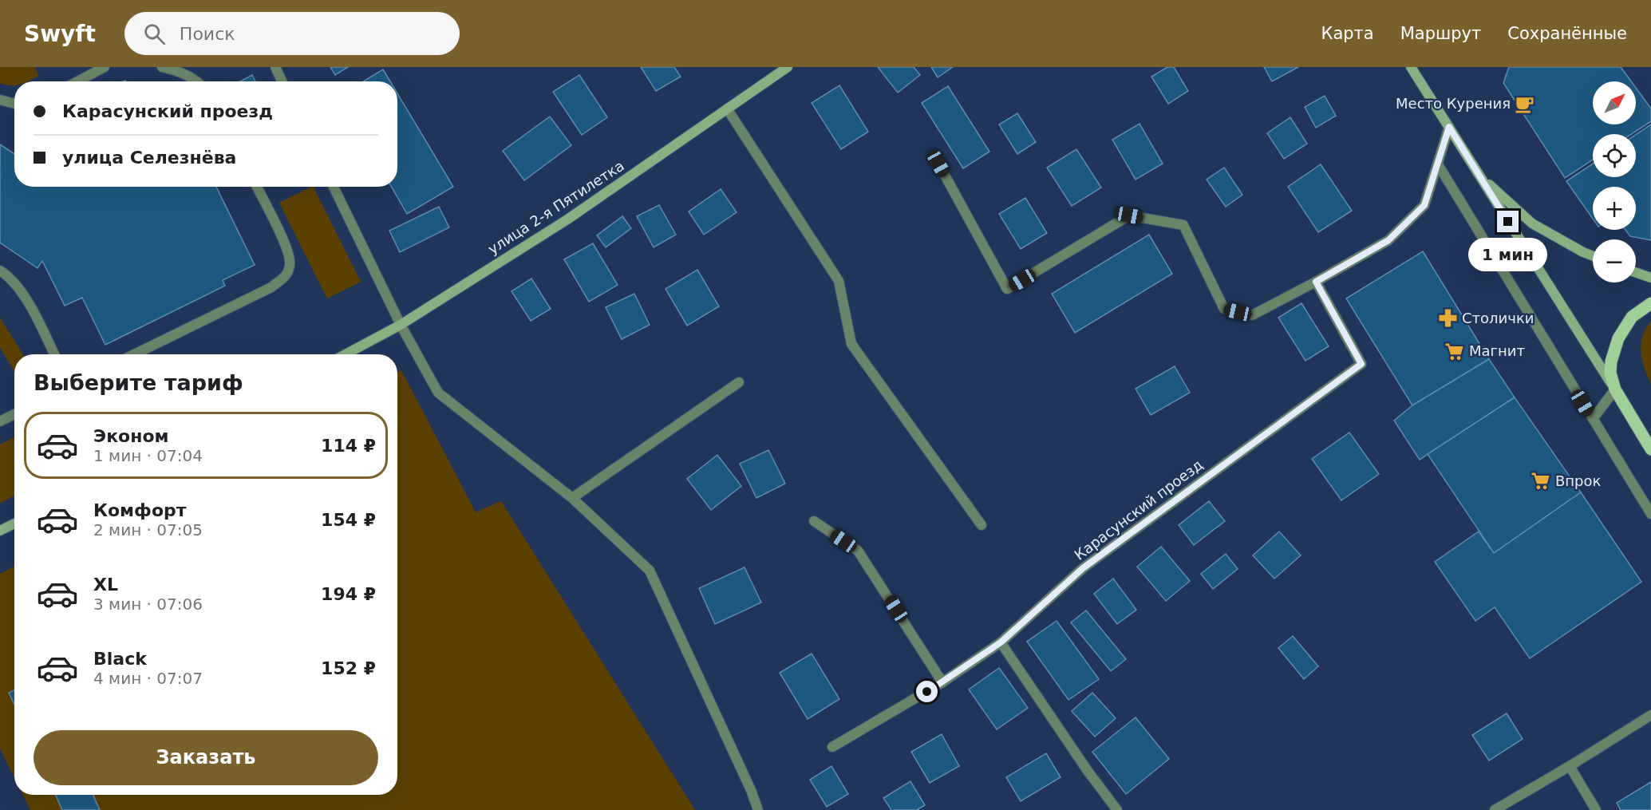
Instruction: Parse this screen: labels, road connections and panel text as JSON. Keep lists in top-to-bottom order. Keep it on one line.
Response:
{"streets":{"main road":["улица 2-я Пятилетка"],"street":["Карасунский проезд"]},"places":{"cafe":["Место Курения"],"pharmacy":["Столички"],"supermarket":["Магнит","Впрок"]},"north":"top right","page":{"header":"Swyft","search":"Поиск","nav":["Карта","Маршрут","Сохранённые"],"map_buttons":["+","−"],"banner":["Карасунский проезд","улица Селезнёва"],"bubble":"1 мин","heading":"Выберите тариф","list":[{"name":"Эконом","note":"1 мин · 07:04","value":"114 ₽"},{"name":"Комфорт","note":"2 мин · 07:05","value":"154 ₽"},{"name":"XL","note":"3 мин · 07:06","value":"194 ₽"},{"name":"Black","note":"4 мин · 07:07","value":"152 ₽"}],"buttons":"Заказать"}}
